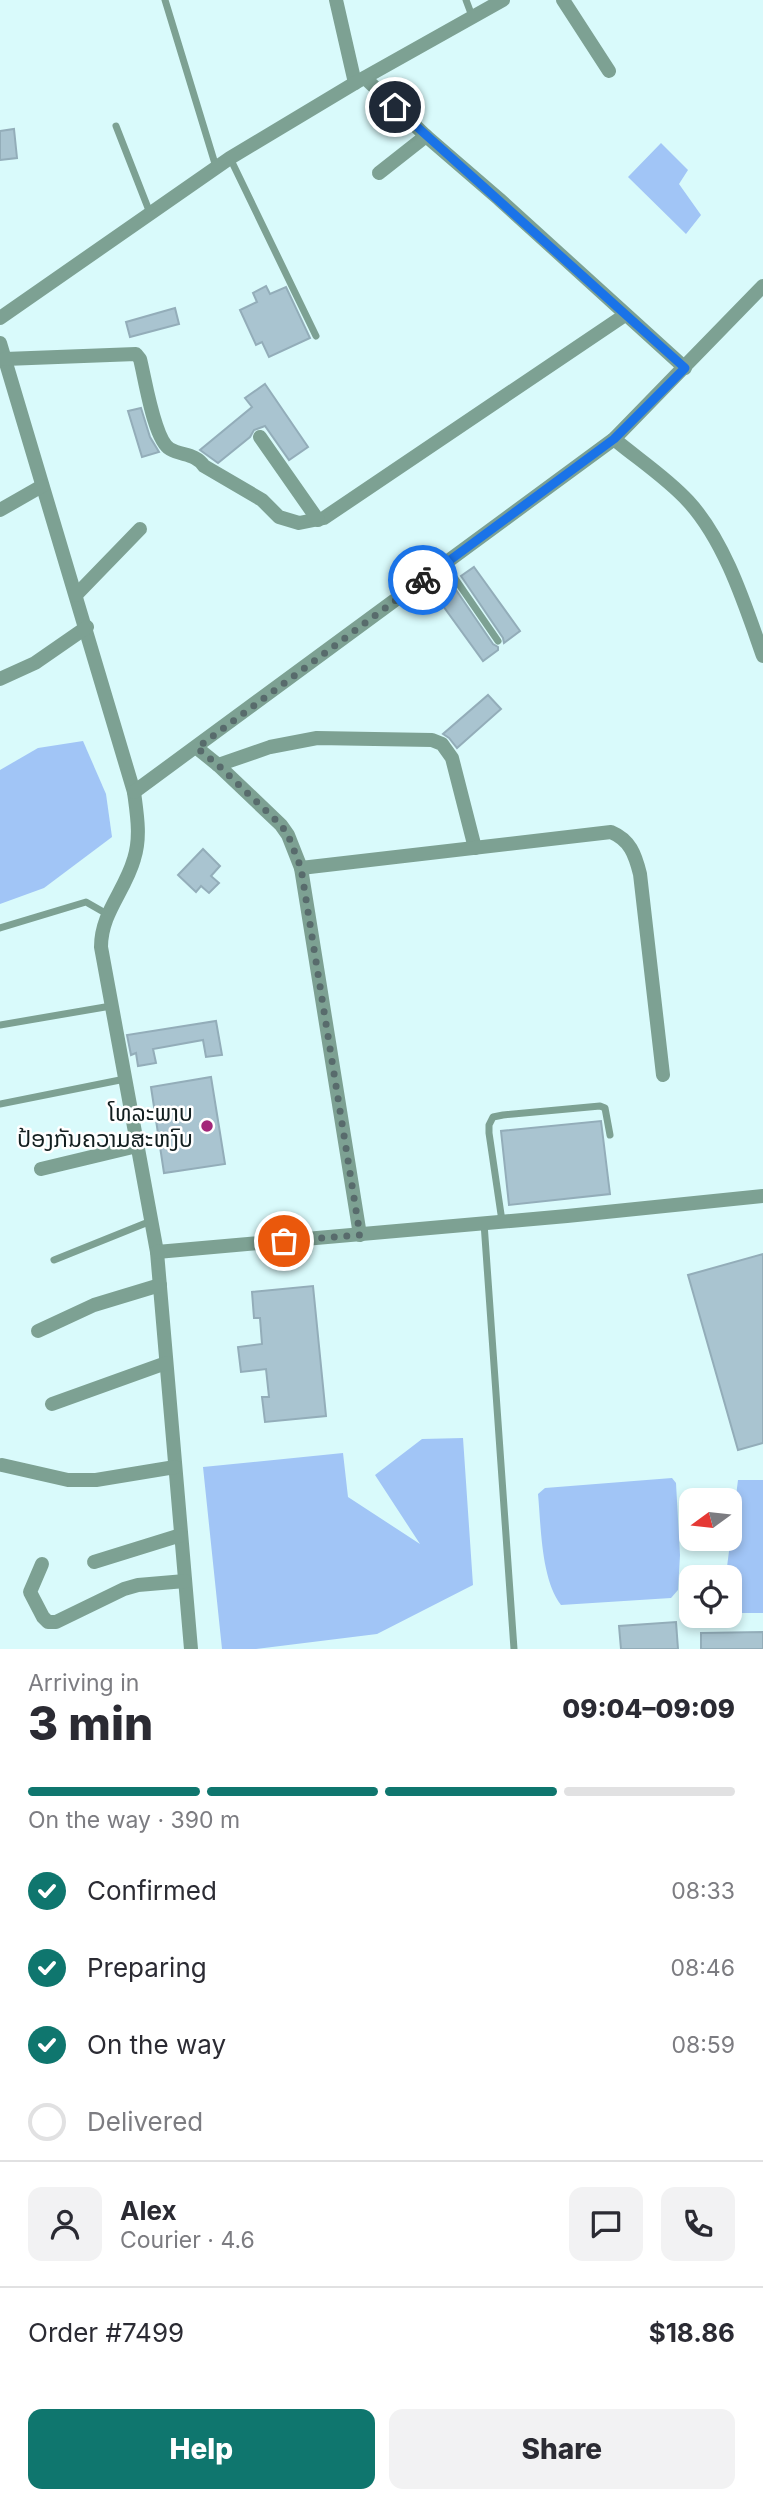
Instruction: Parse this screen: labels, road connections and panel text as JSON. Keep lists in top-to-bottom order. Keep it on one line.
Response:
{"places":["ໂທລະພາບ ປ້ອງກັນຄວາມສະຫງົບ"],"north":"left","page":{"heading":["3 min","Arriving in","09:04–09:09"],"panel":["Alex","Courier · 4.6","Order #7499","$18.86"],"bar":"On the way · 390 m","list":[["Confirmed","08:33"],["Preparing","08:46"],["On the way","08:59"],"Delivered"],"buttons":["Help","Share"]}}
